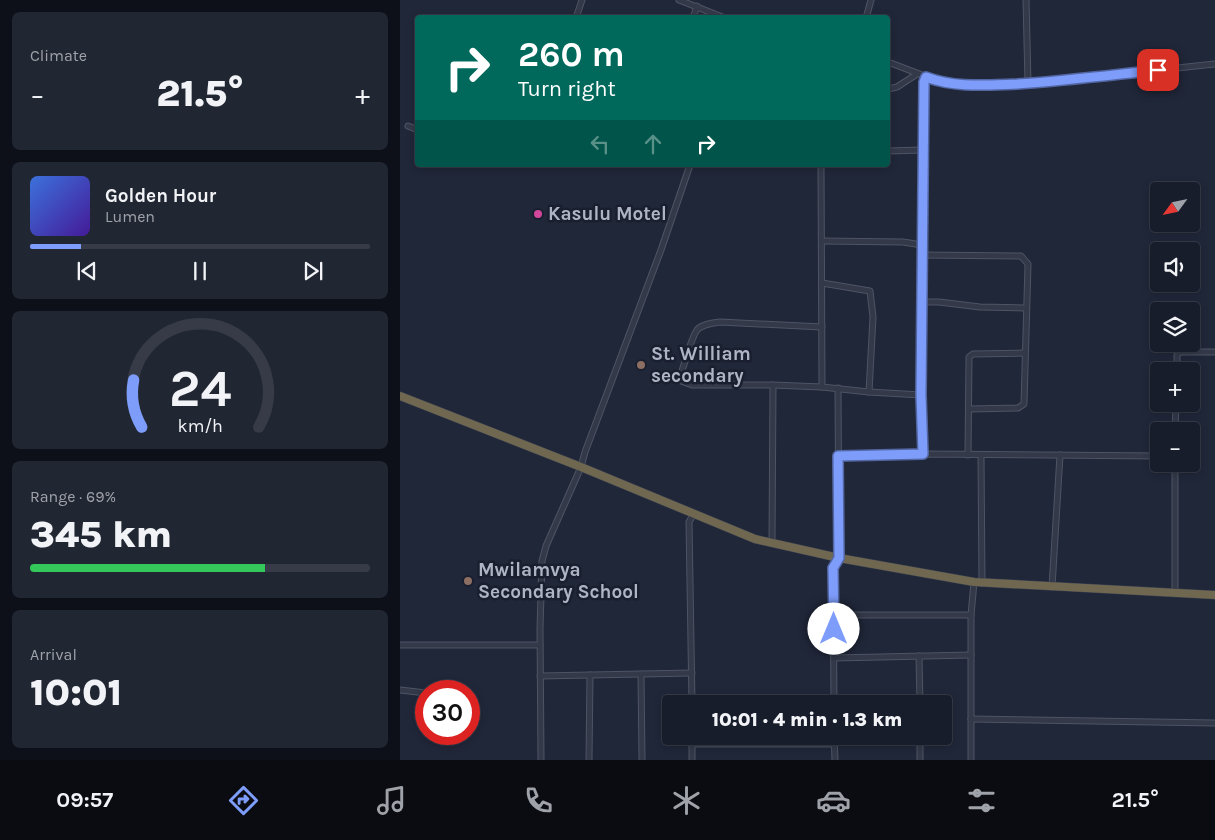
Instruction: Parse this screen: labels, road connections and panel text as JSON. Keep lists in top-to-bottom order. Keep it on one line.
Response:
{"places":["Kasulu Motel","St. William secondary","Mwilamvya Secondary School"],"north":"bottom left","page":{"tile":["Climate",["Range · 69%","345 km"],["Arrival","10:01"]],"turn":["260 m","Turn right"],"heat":["−","21.5°","+"],"song":["Golden Hour","Lumen"],"map_buttons":["+","−"],"limit":"30","trip":"10:01 · 4 min · 1.3 km","tabs":["09:57","21.5°"],"gauge":["24","km/h"]}}
